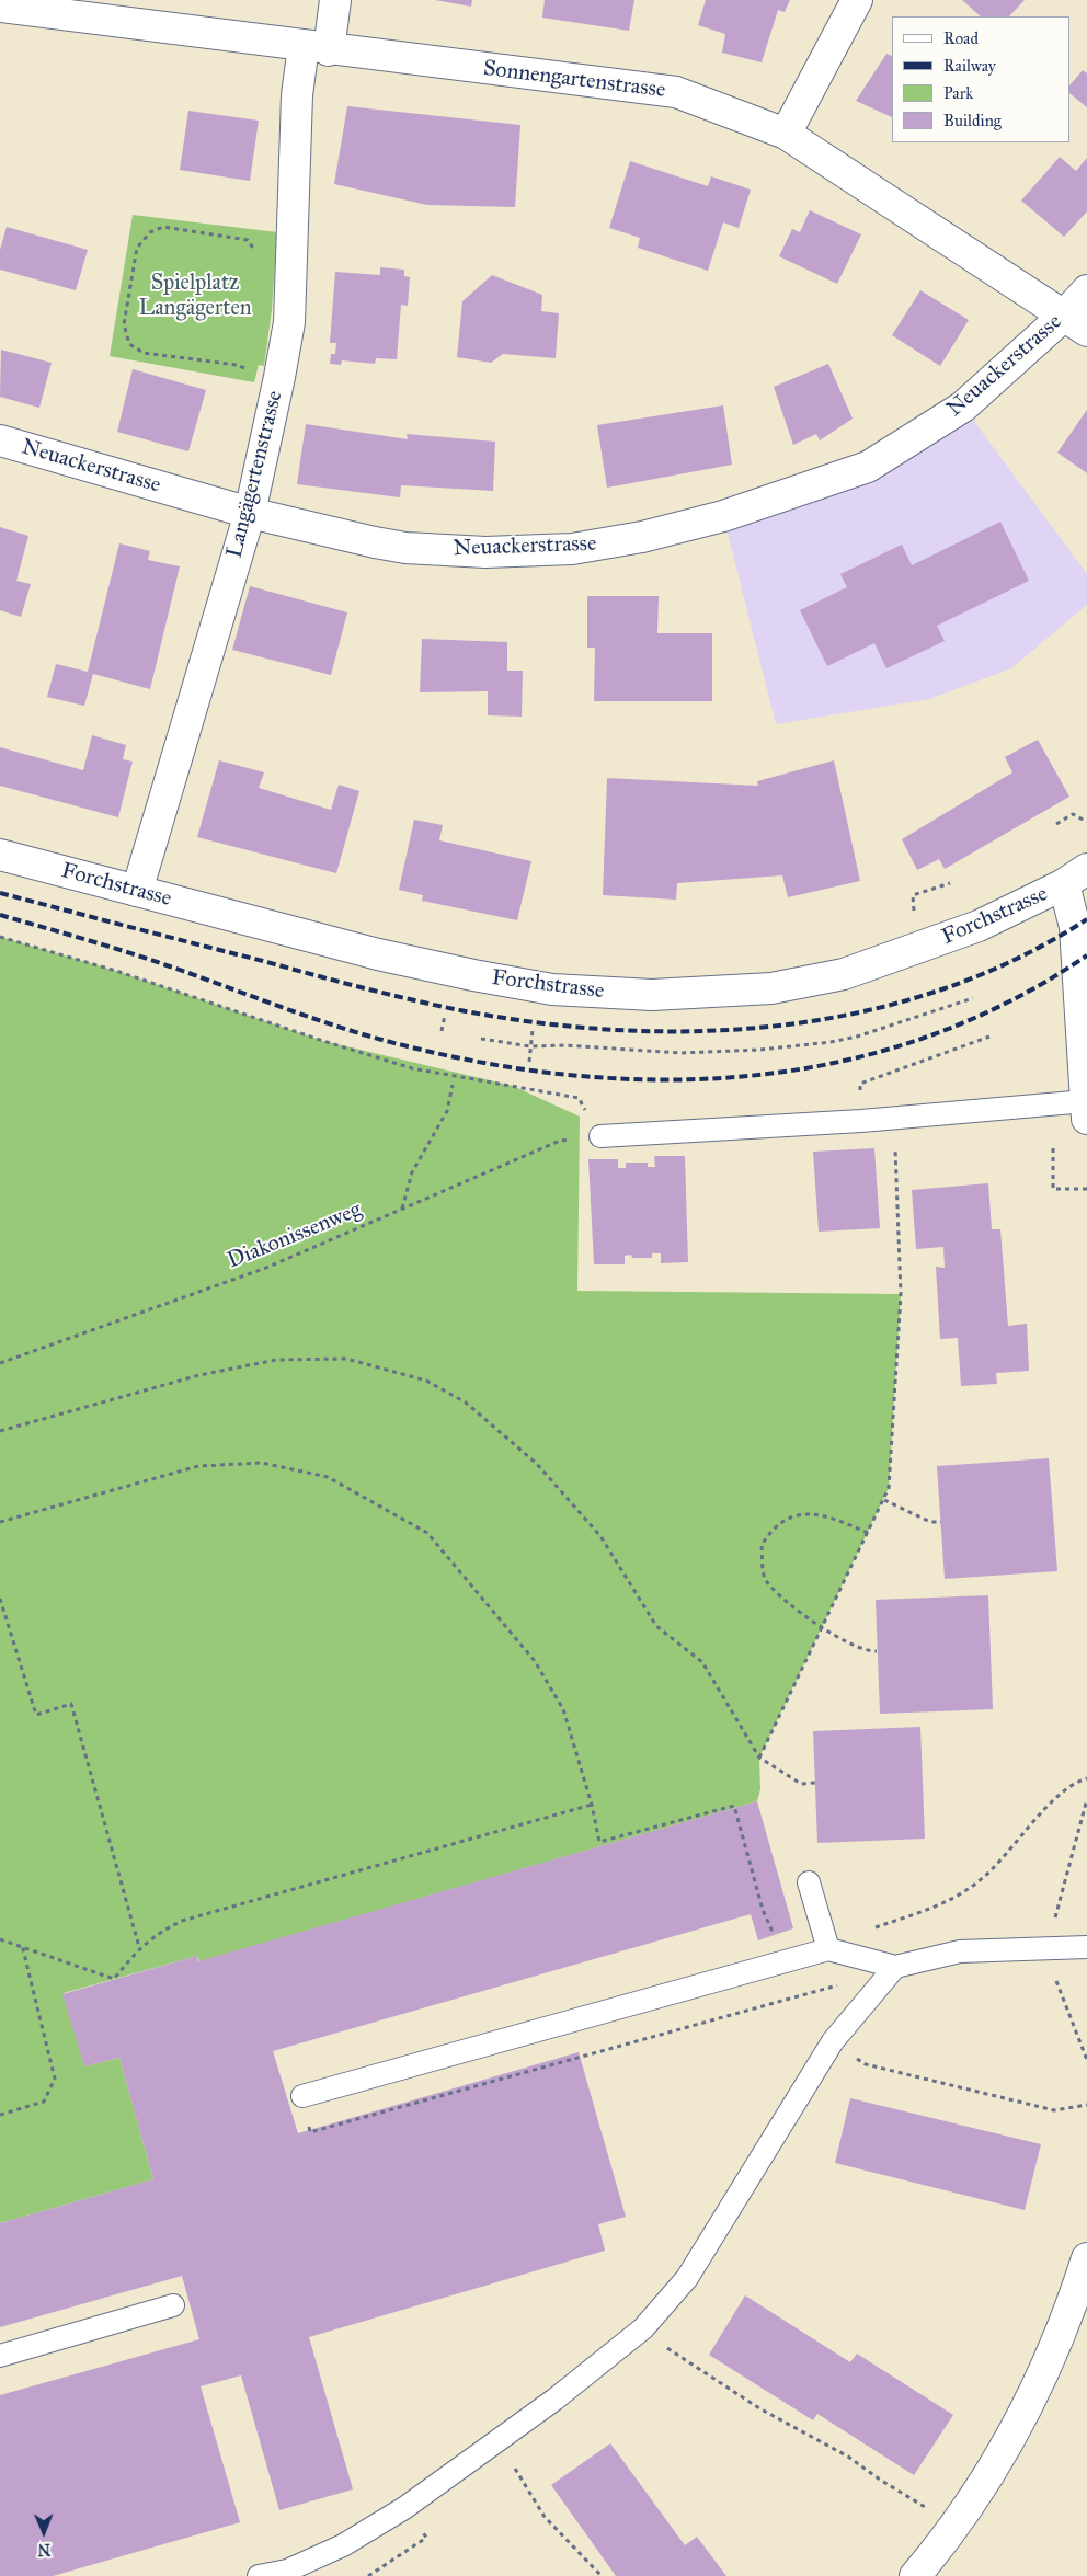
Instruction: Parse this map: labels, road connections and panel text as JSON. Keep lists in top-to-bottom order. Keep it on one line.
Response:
{"streets":{"street":["Sonnengartenstrasse","Neuackerstrasse","Langägertenstrasse","Forchstrasse"],"path":["Diakonissenweg"]},"crossings":[["Sonnengartenstrasse","Neuackerstrasse"],["Sonnengartenstrasse","Langägertenstrasse"],["Neuackerstrasse","Langägertenstrasse"],["Langägertenstrasse","Forchstrasse"]],"parks":["Spielplatz Langägerten"],"legend":["Road","Railway","Park","Building"],"north":"bottom"}
